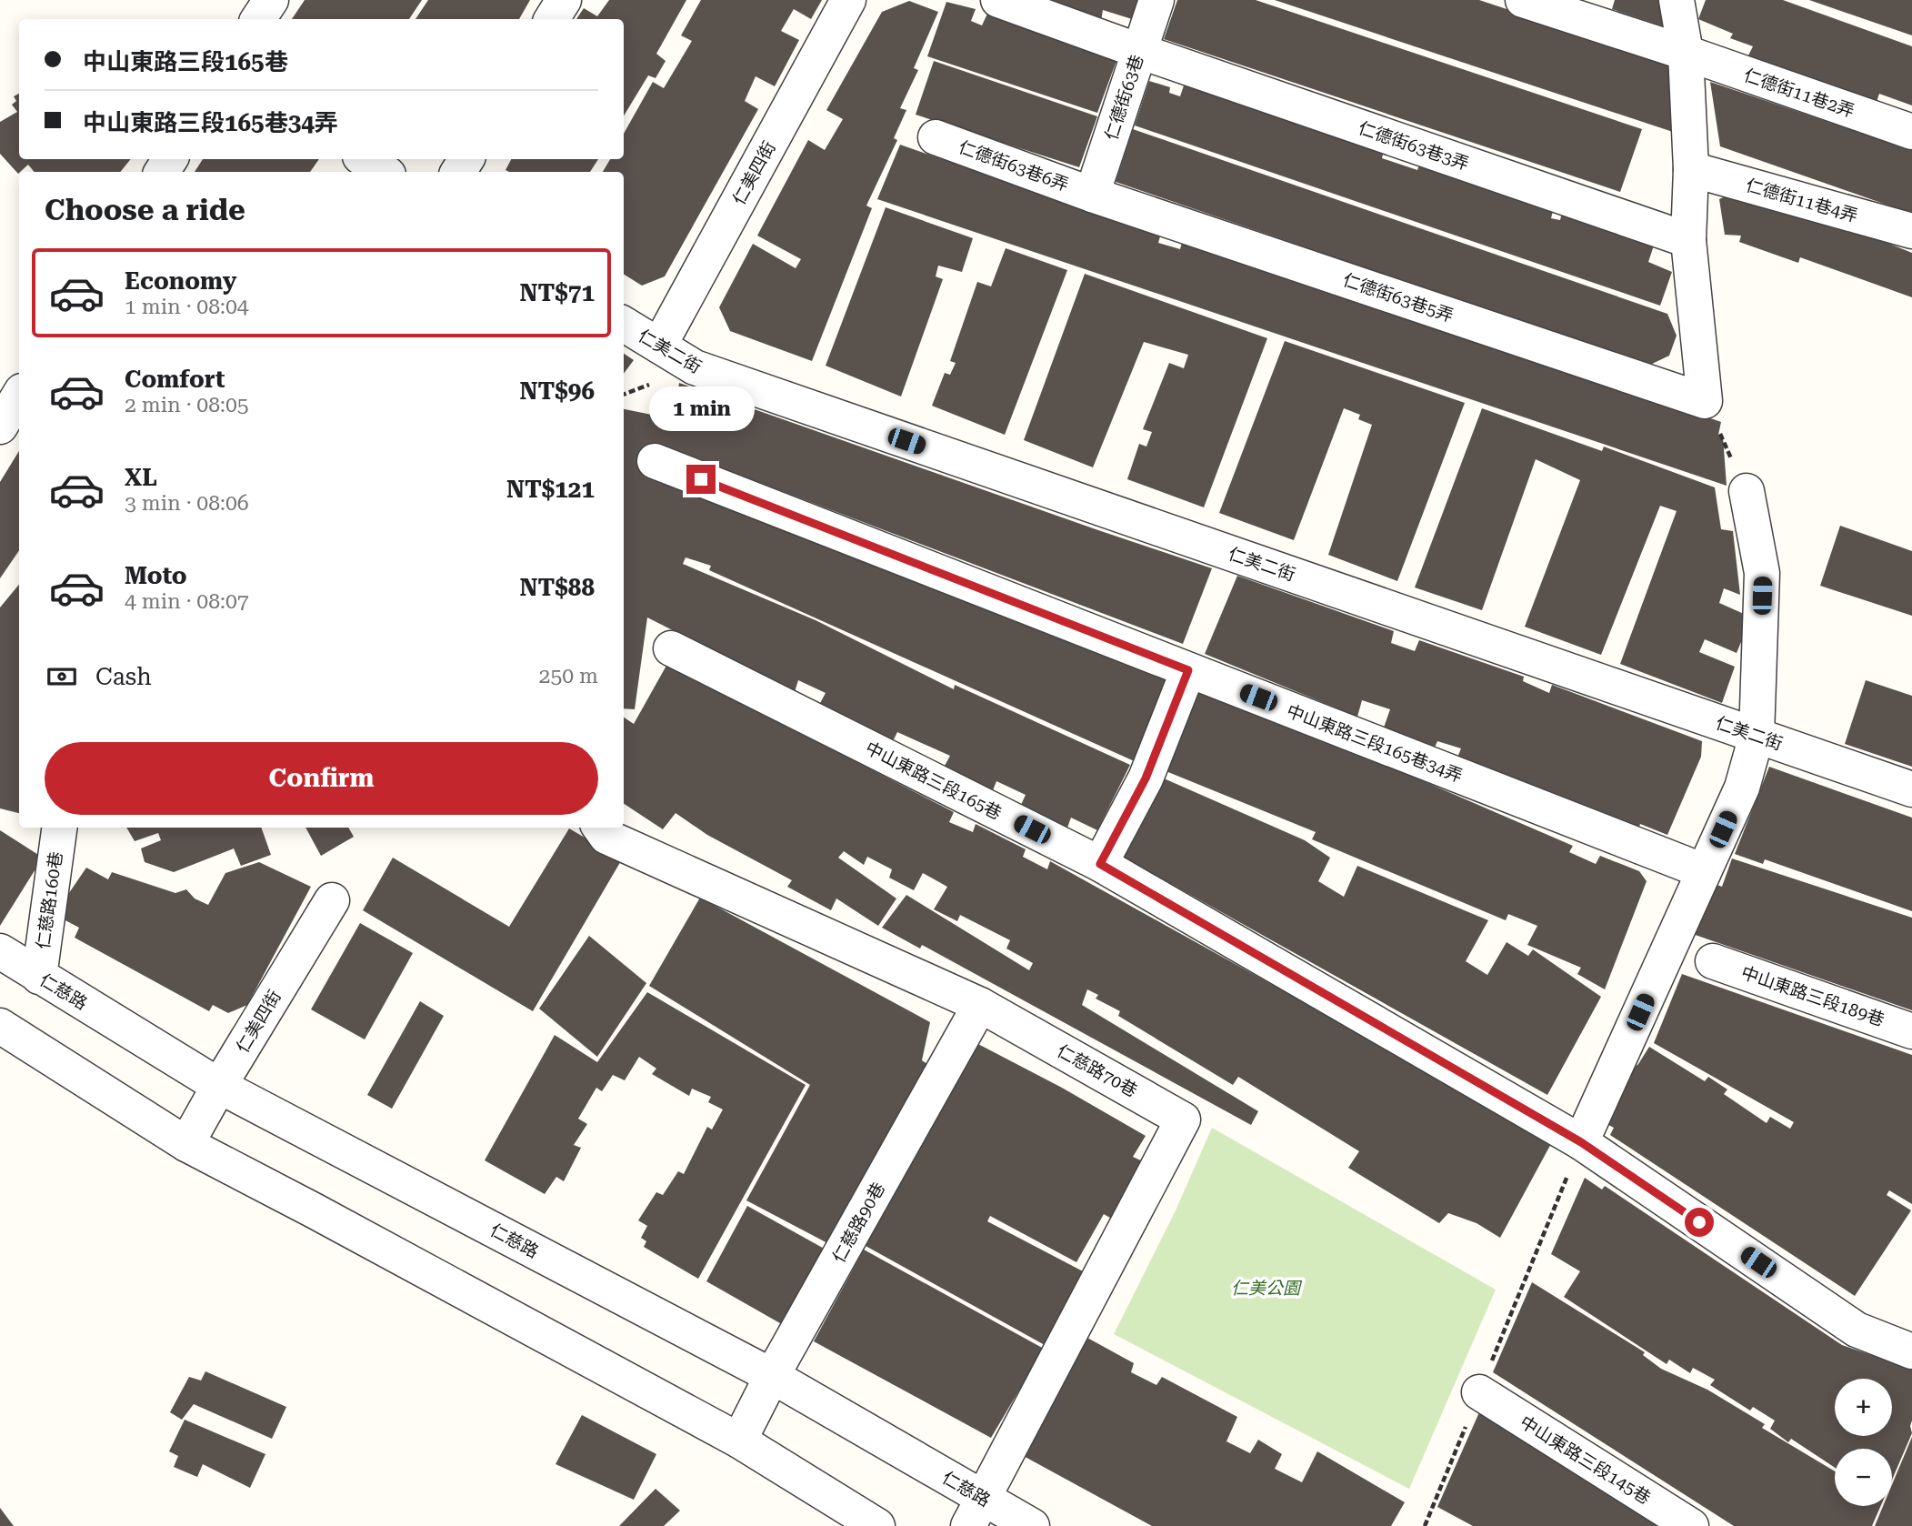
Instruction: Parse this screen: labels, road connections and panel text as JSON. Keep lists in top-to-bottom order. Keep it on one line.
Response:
{"streets":{"street":["仁德街11巷2弄","仁德街63巷","仁德街63巷3弄","仁德街63巷6弄","仁美四街","仁德街11巷4弄","仁德街63巷5弄","仁美二街","中山東路三段165巷34弄","中山東路三段165巷","仁慈路160巷","仁慈路","中山東路三段189巷","仁慈路70巷","仁慈路90巷","中山東路三段145巷"]},"crossings":[["仁德街63巷","仁德街63巷3弄"],["仁德街63巷","仁德街63巷6弄"],["仁德街63巷","仁德街63巷5弄"],["仁德街63巷6弄","仁德街63巷5弄"],["仁美四街","仁美二街"],["仁美四街","仁慈路"],["仁慈路160巷","仁慈路"],["仁慈路","仁慈路70巷"],["仁慈路","仁慈路90巷"],["仁慈路70巷","仁慈路90巷"]],"parks":["仁美公園"],"page":{"banner":["中山東路三段165巷","中山東路三段165巷34弄"],"heading":"Choose a ride","list":[{"name":"Economy","note":"1 min · 08:04","value":"NT$71"},{"name":"Comfort","note":"2 min · 08:05","value":"NT$96"},{"name":"XL","note":"3 min · 08:06","value":"NT$121"},{"name":"Moto","note":"4 min · 08:07","value":"NT$88"}],"bubble":"1 min","pay":["Cash","250 m"],"buttons":"Confirm","map_buttons":["+","−"]}}
